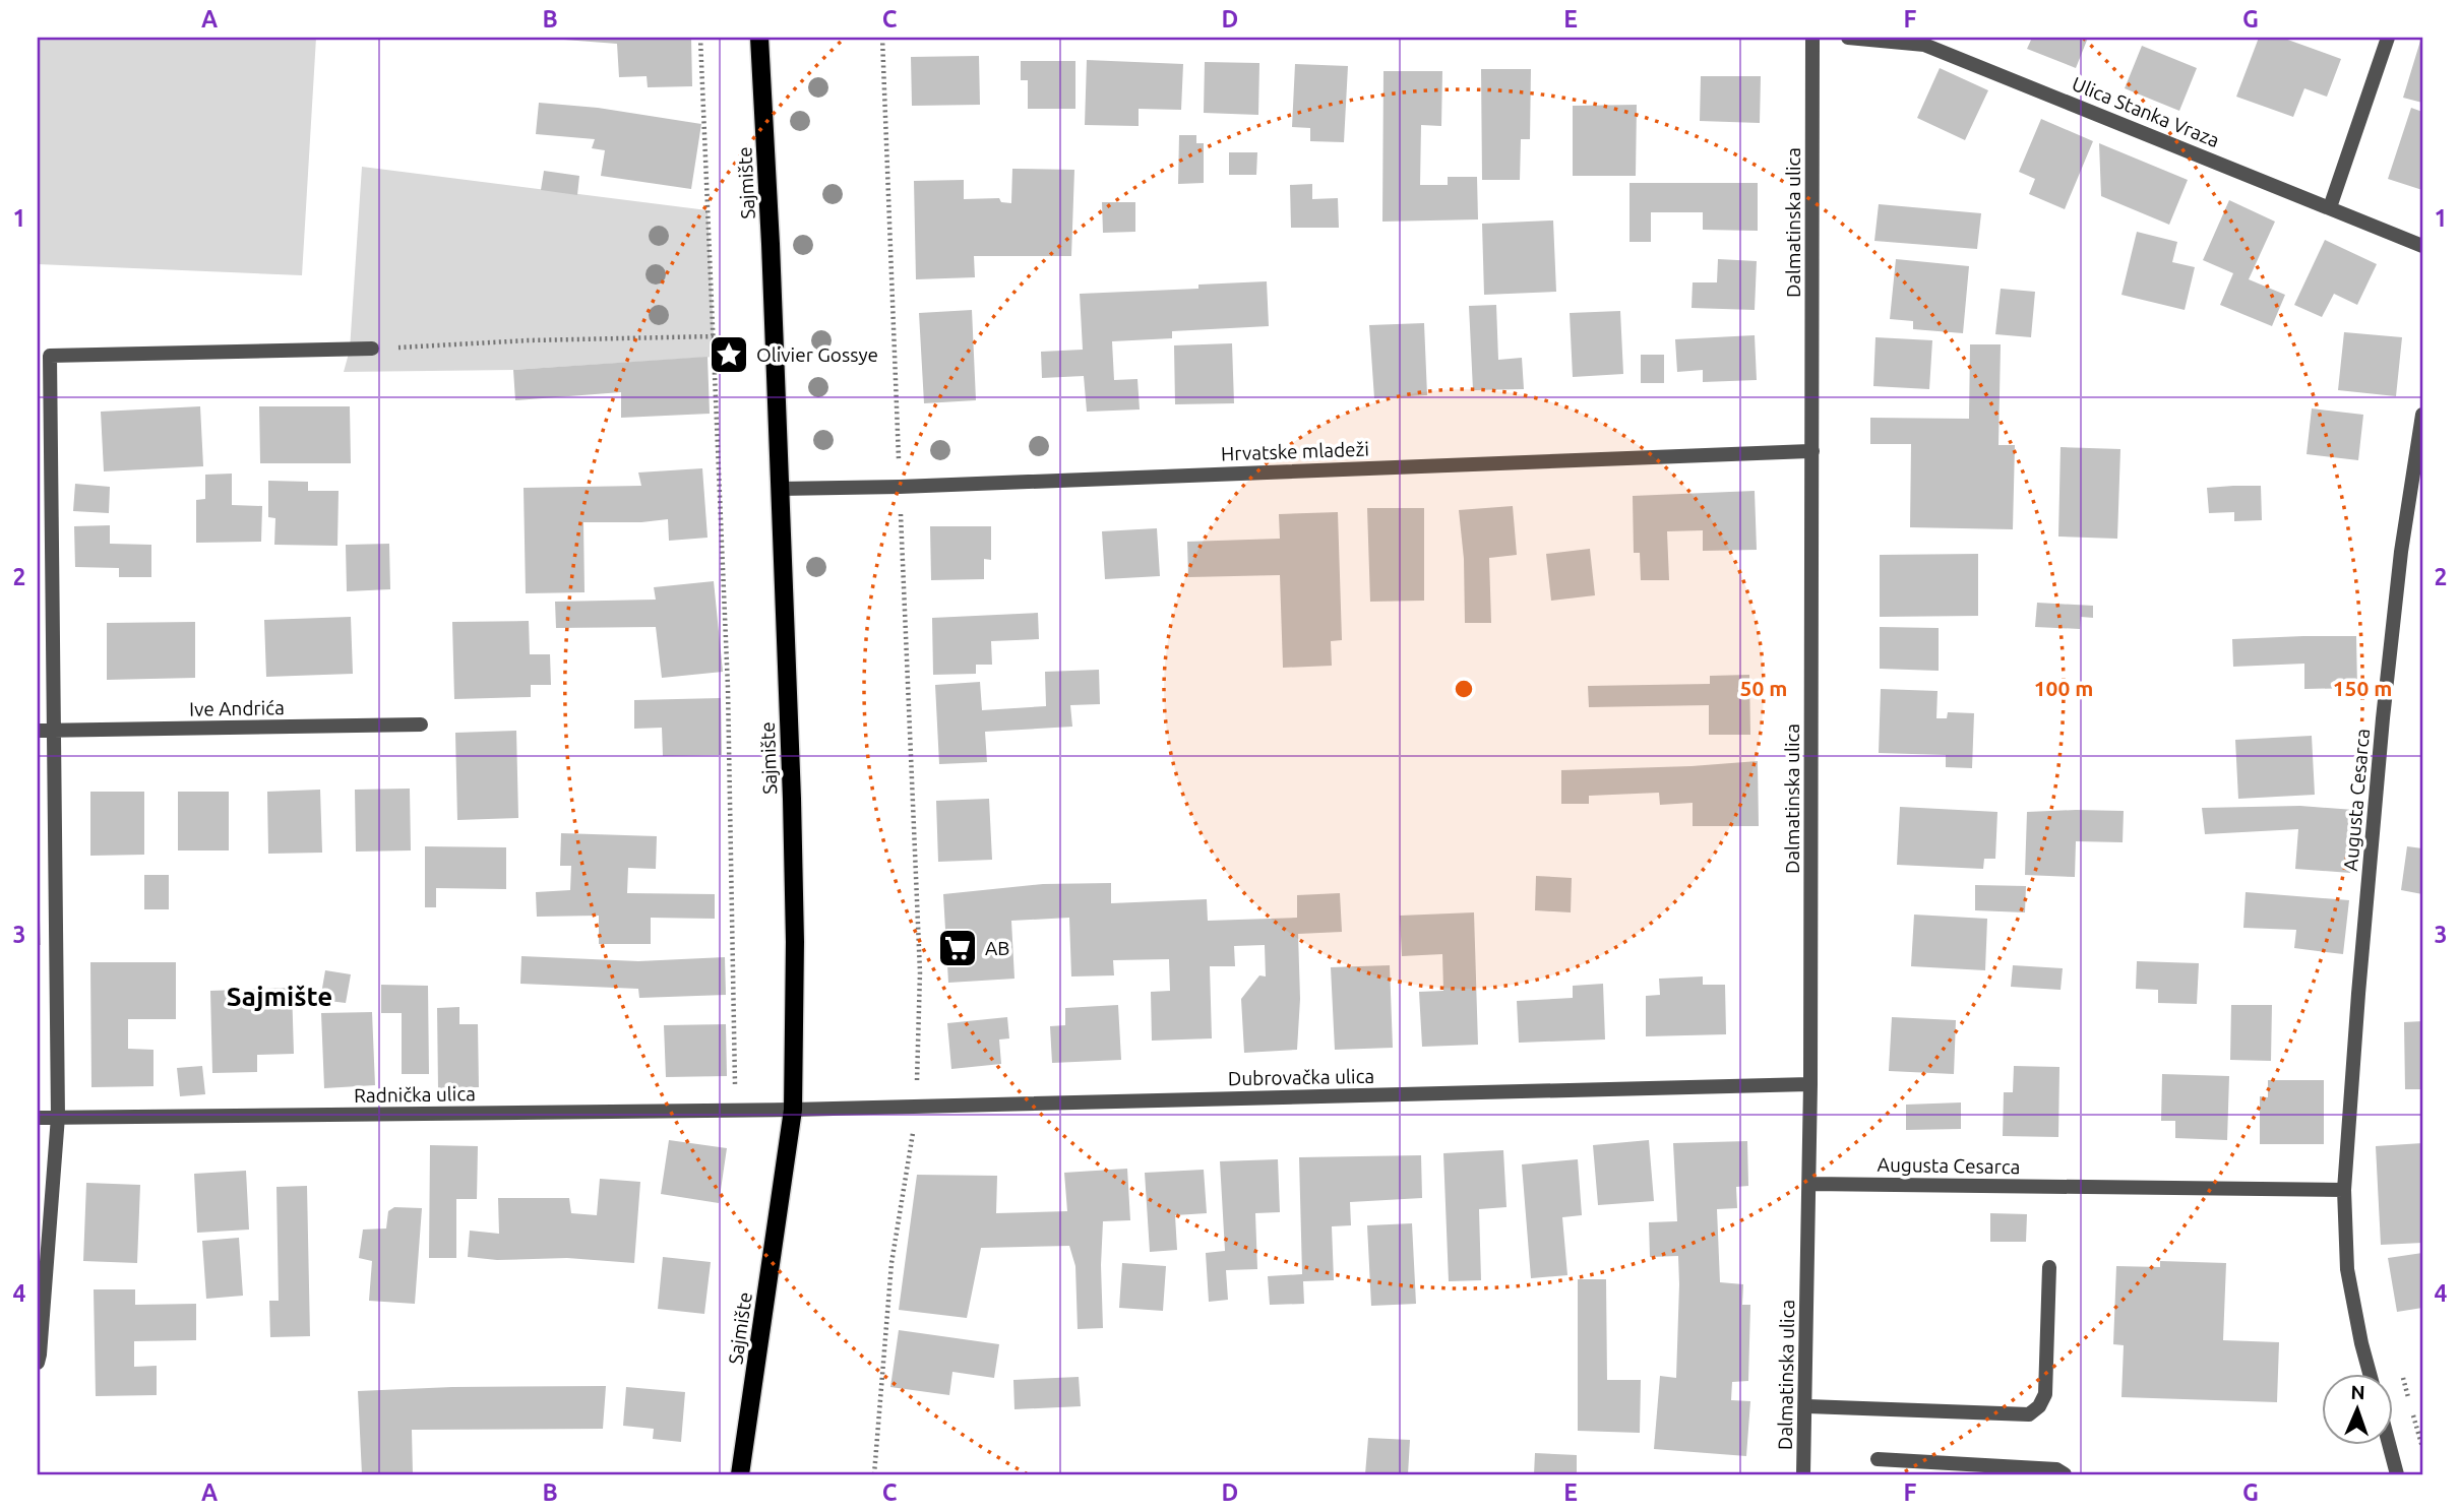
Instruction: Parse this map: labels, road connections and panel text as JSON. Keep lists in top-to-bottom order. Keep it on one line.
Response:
{"streets":{"main road":["Sajmište"],"street":["Ulica Stanka Vraza","Dalmatinska ulica","Hrvatske mladeži","Ive Andrića","Augusta Cesarca","Dubrovačka ulica","Radnička ulica"]},"crossings":[["Sajmište","Hrvatske mladeži"],["Sajmište","Dubrovačka ulica"],["Sajmište","Radnička ulica"],["Dalmatinska ulica","Hrvatske mladeži"],["Dalmatinska ulica","Augusta Cesarca"],["Dalmatinska ulica","Dubrovačka ulica"],["Dubrovačka ulica","Radnička ulica"]],"districts":["Sajmište"],"places":{"place":["Olivier Gossye"],"supermarket":["AB"]},"north":"top","grid":{"columns":["A","B","C","D","E","F","G"],"rows":["1","2","3","4"]},"rings":["50 m","100 m","150 m"]}
